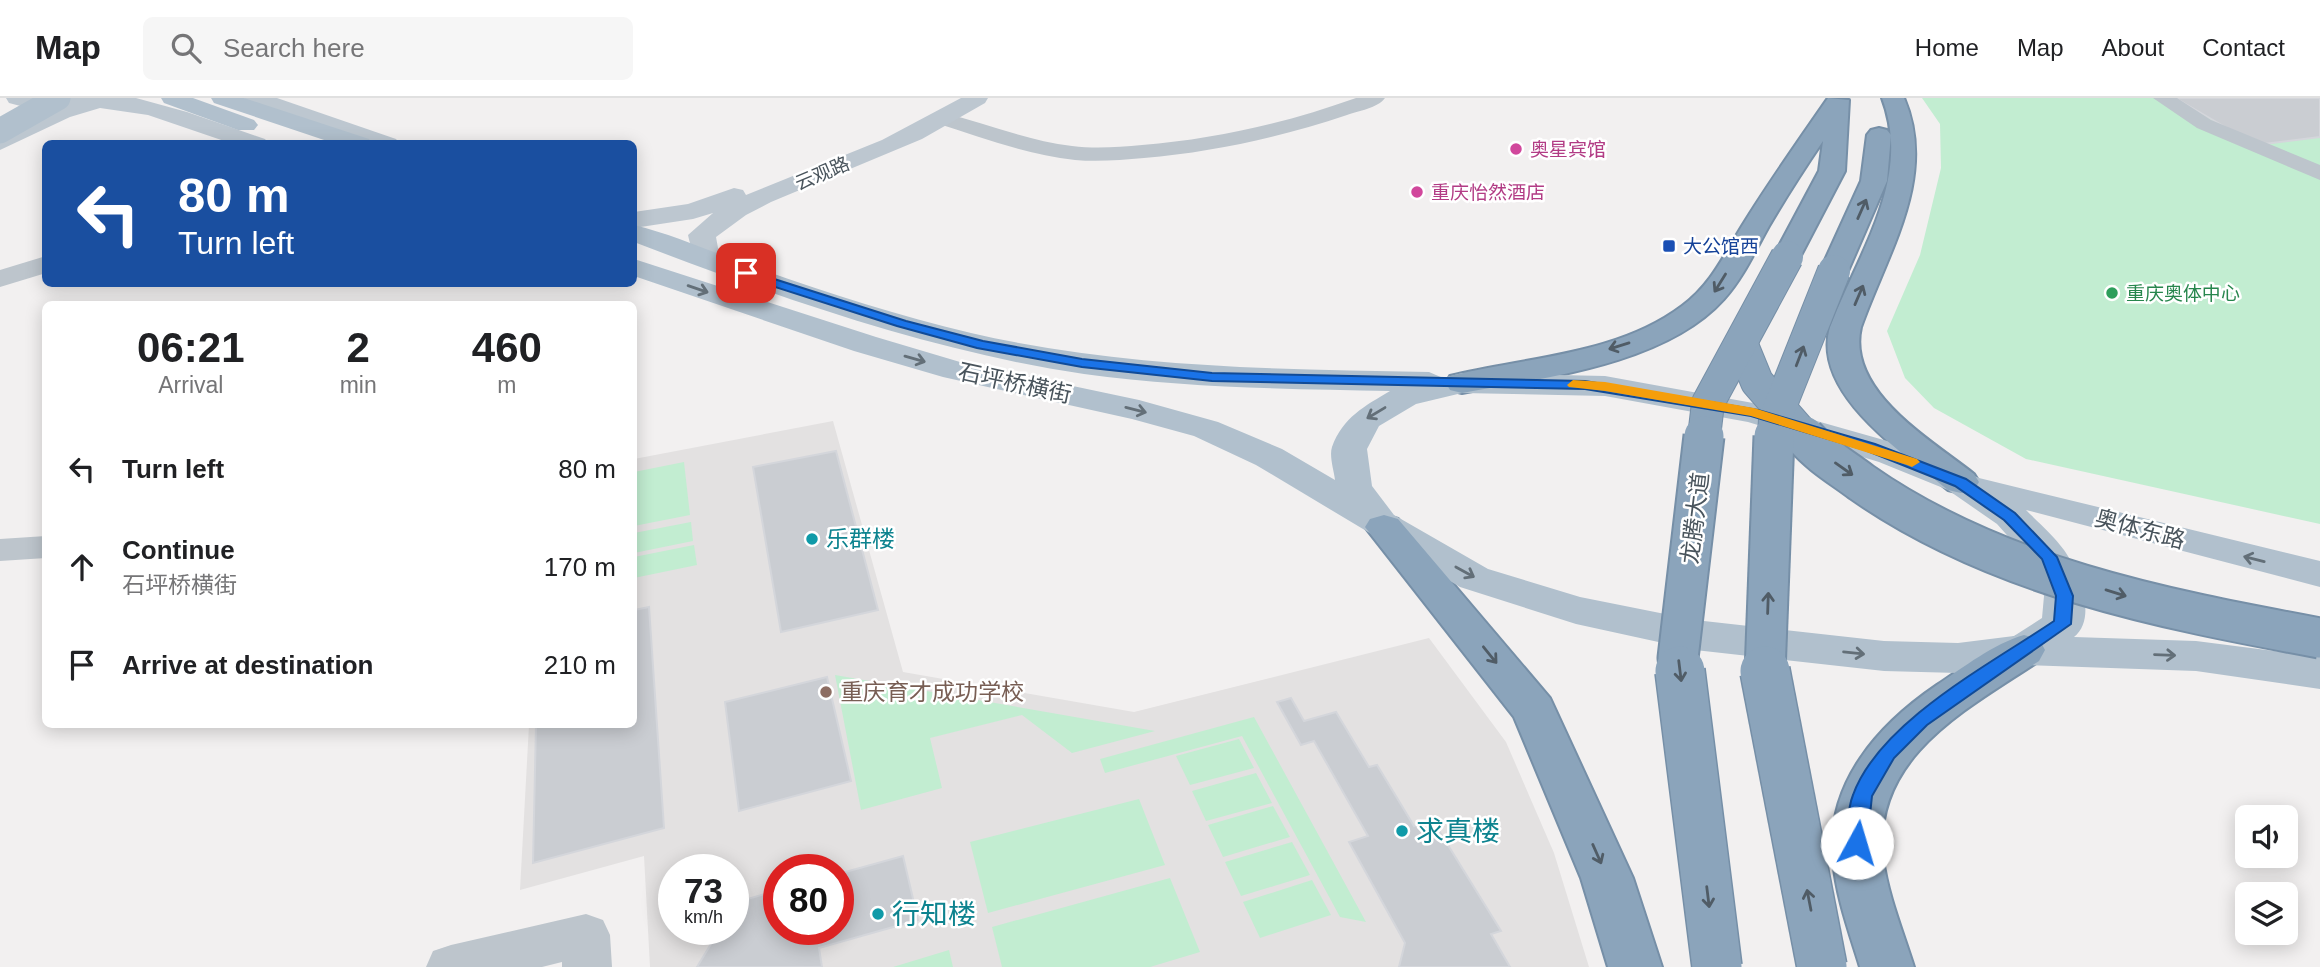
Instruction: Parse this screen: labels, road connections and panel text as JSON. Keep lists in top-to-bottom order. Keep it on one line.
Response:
{"streets":{"highway":["龙腾大道"],"main road":["石坪桥横街","奥体东路"],"street":["云观路"]},"places":{"other":["奥星宾馆","重庆怡然酒店","重庆奥体中心","乐群楼","重庆育才成功学校","求真楼","行知楼"],"transit":["大公馆西"]},"page":{"header":"Map","search":"Search here","nav":["Home","Map","About","Contact"],"turn":["80 m","Turn left"],"eta":["06:21","Arrival","2","min","460","m"],"list":[{"name":"Turn left","value":"80 m"},{"name":"Continue","note":"石坪桥横街","value":"170 m"},{"name":"Arrive at destination","value":"210 m"}],"speed":"73 km/h","limit":"80"}}
